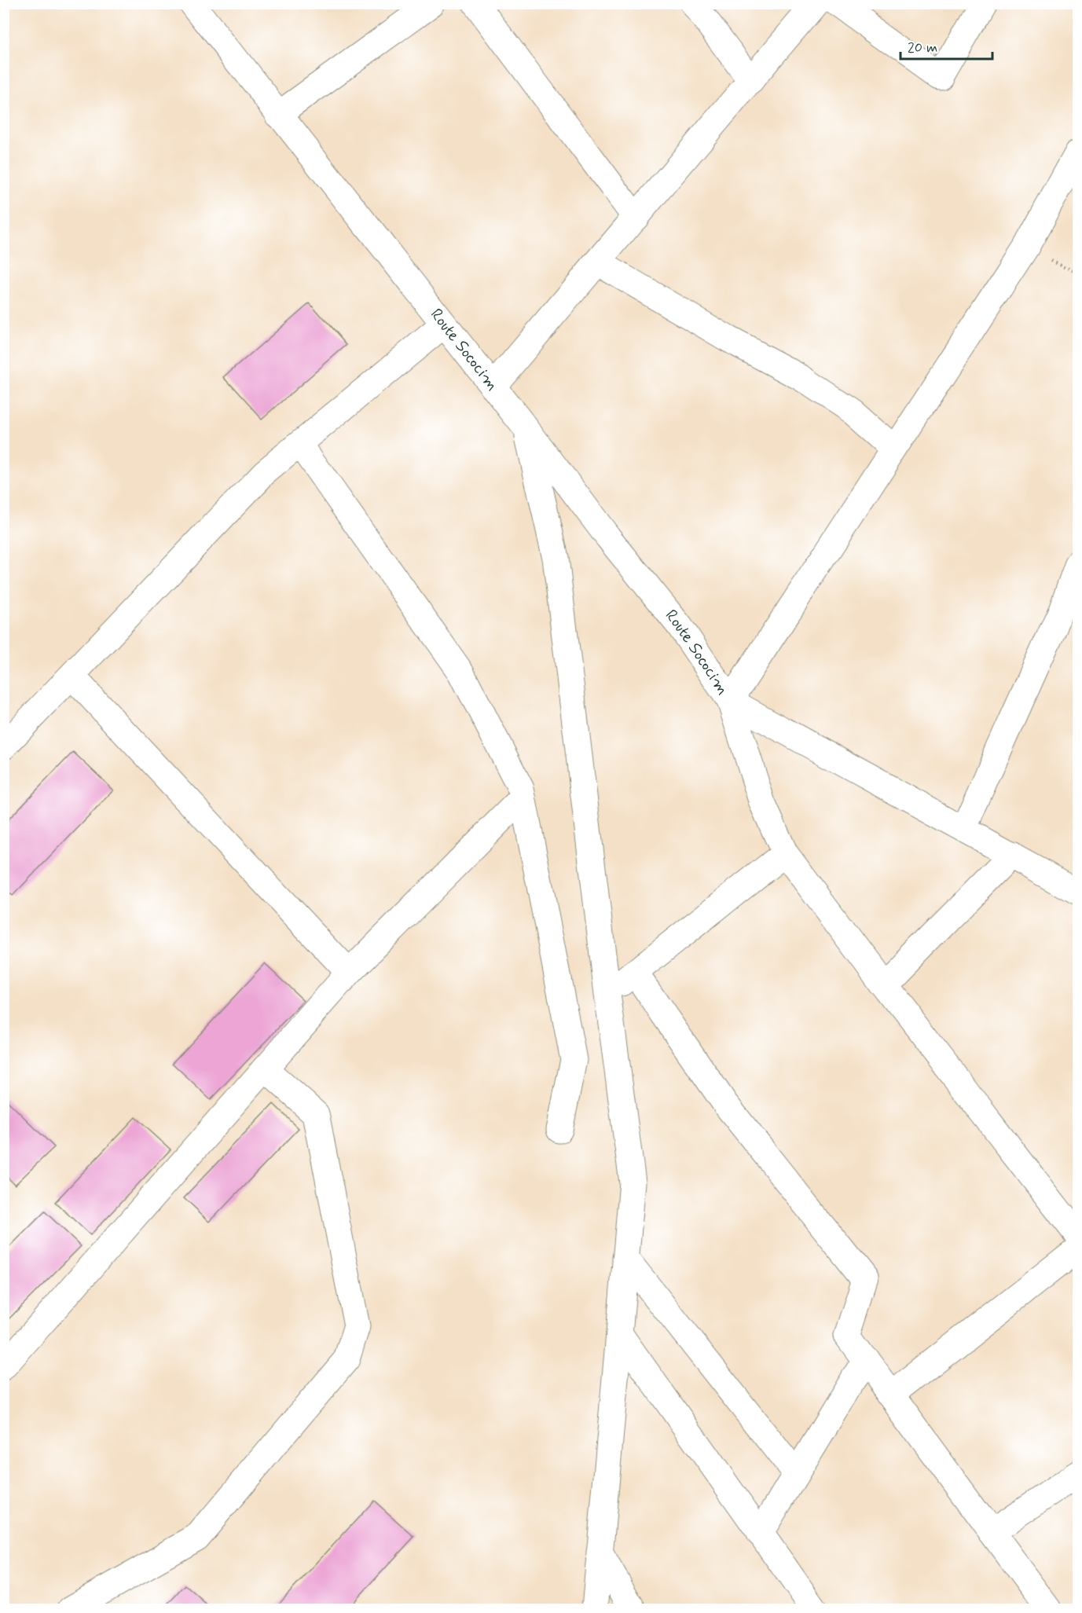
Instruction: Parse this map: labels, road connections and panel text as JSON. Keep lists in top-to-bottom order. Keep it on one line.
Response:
{"streets":{"street":["Route Sococim"]},"scale_bar":"20 m"}
